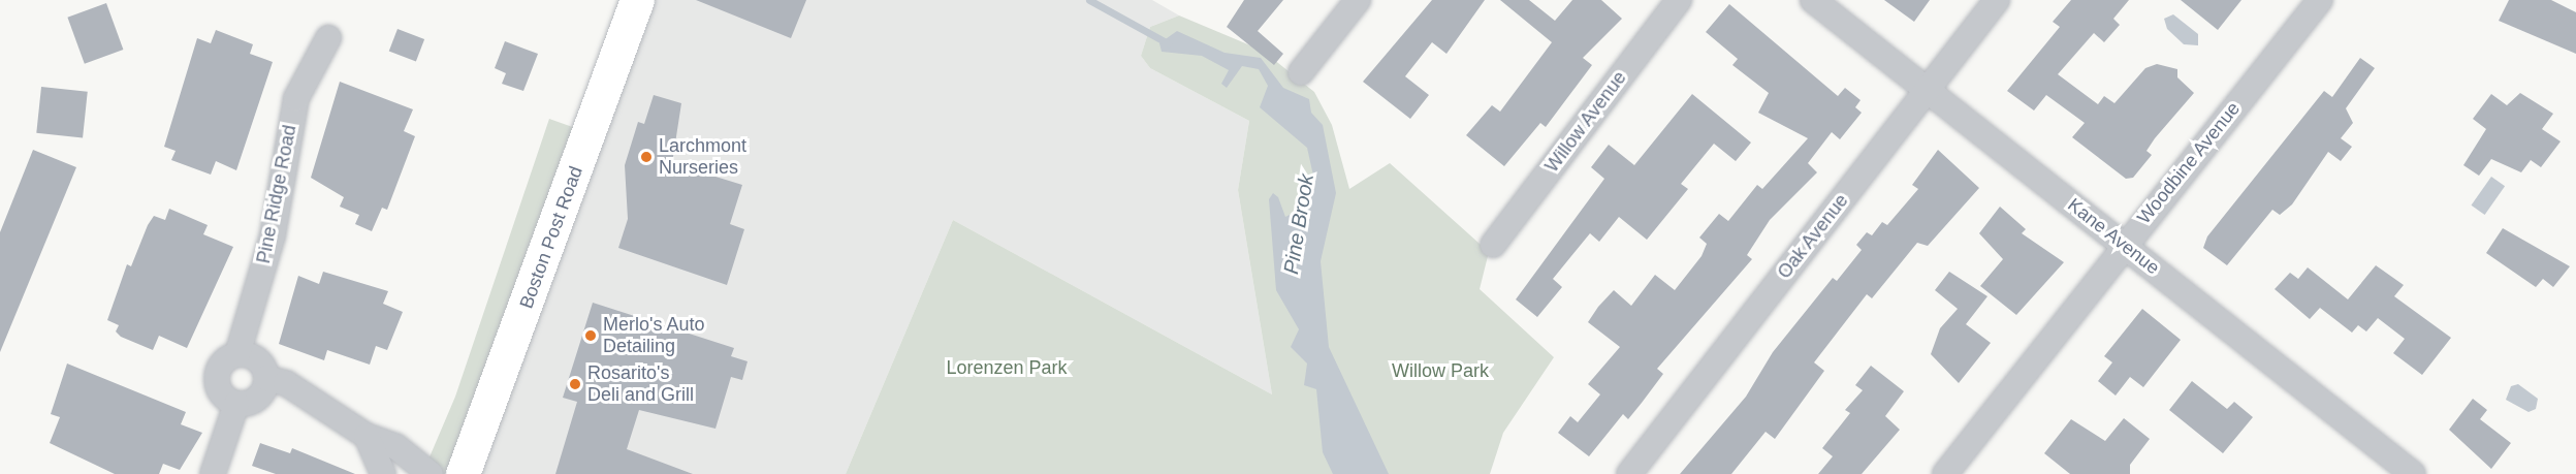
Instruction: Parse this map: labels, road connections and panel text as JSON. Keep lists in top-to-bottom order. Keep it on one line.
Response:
{"streets":{"main road":["Boston Post Road"],"street":["Willow Avenue","Woodbine Avenue","Pine Ridge Road","Oak Avenue","Kane Avenue"]},"crossings":[["Woodbine Avenue","Kane Avenue"],["Oak Avenue","Kane Avenue"]],"water":["Pine Brook"],"parks":["Lorenzen Park","Willow Park"],"places":["Larchmont Nurseries","Merlo's Auto Detailing","Rosarito's Deli and Grill"]}
